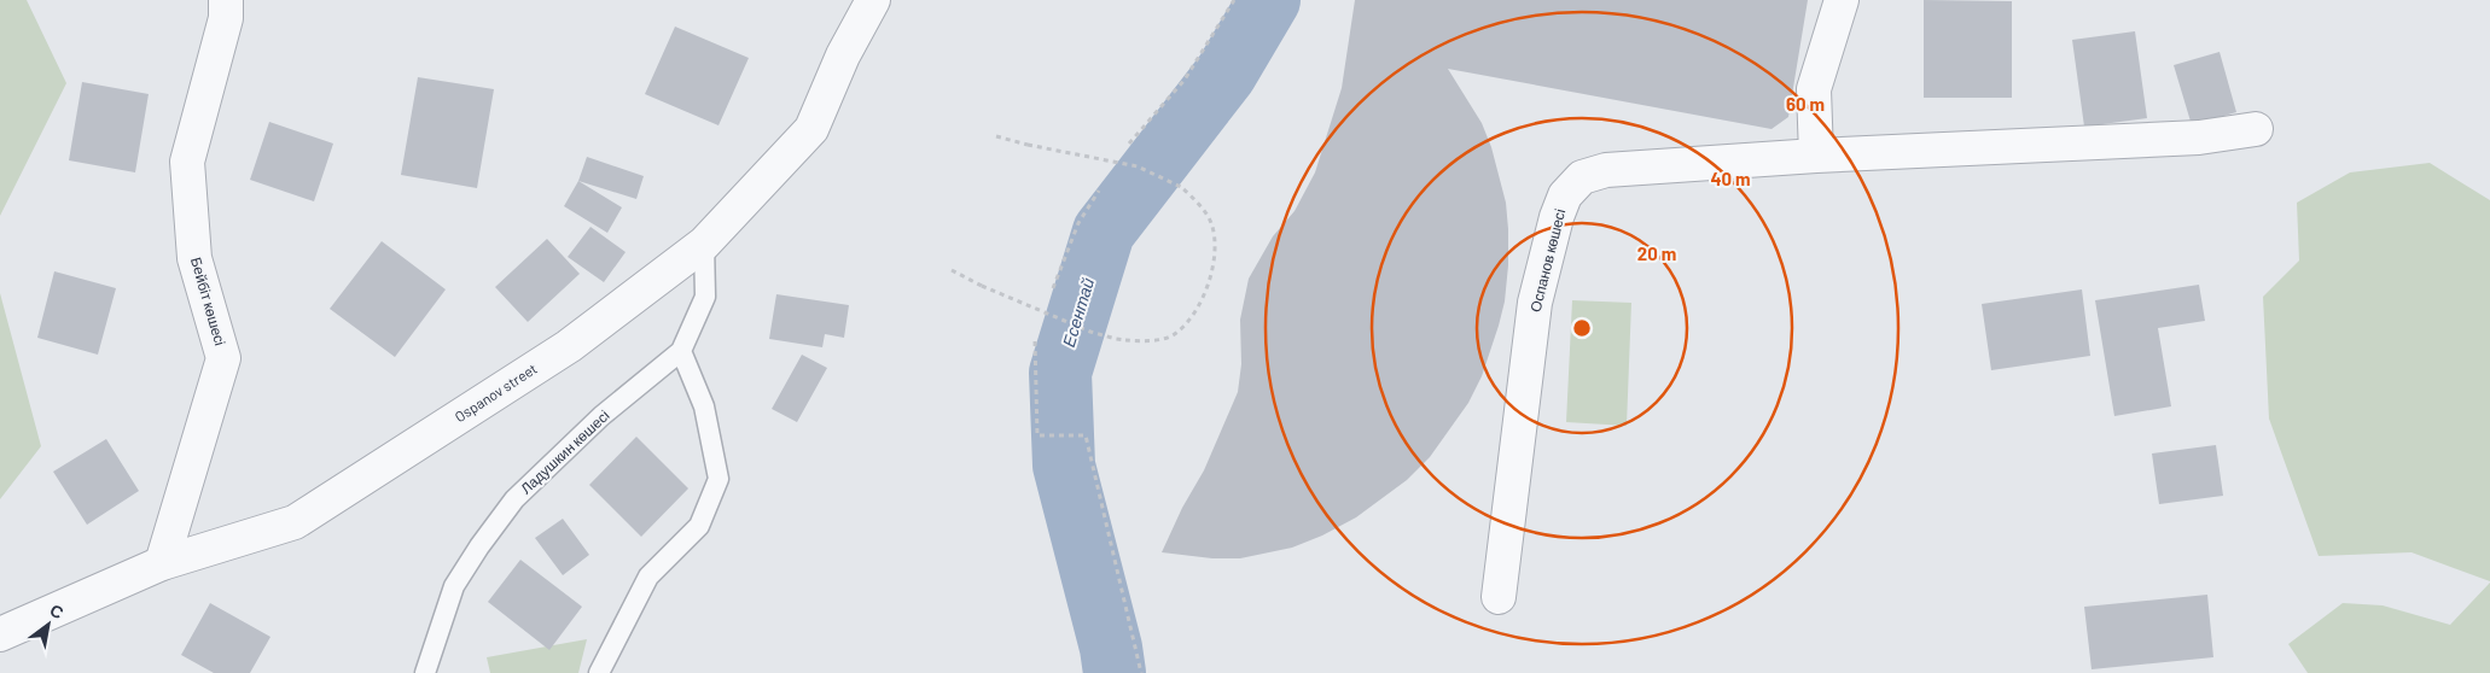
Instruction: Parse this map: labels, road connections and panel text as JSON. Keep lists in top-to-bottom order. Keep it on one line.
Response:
{"streets":{"street":["Оспанов көшесі","Бейбіт көшесі","Ospanov street"],"lane":["Ладушкин көшесі"]},"crossings":[["Бейбіт көшесі","Ospanov street"],["Ospanov street","Ладушкин көшесі"]],"water":["Есентай"],"north":"top right","rings":["60 m","40 m","20 m"]}
